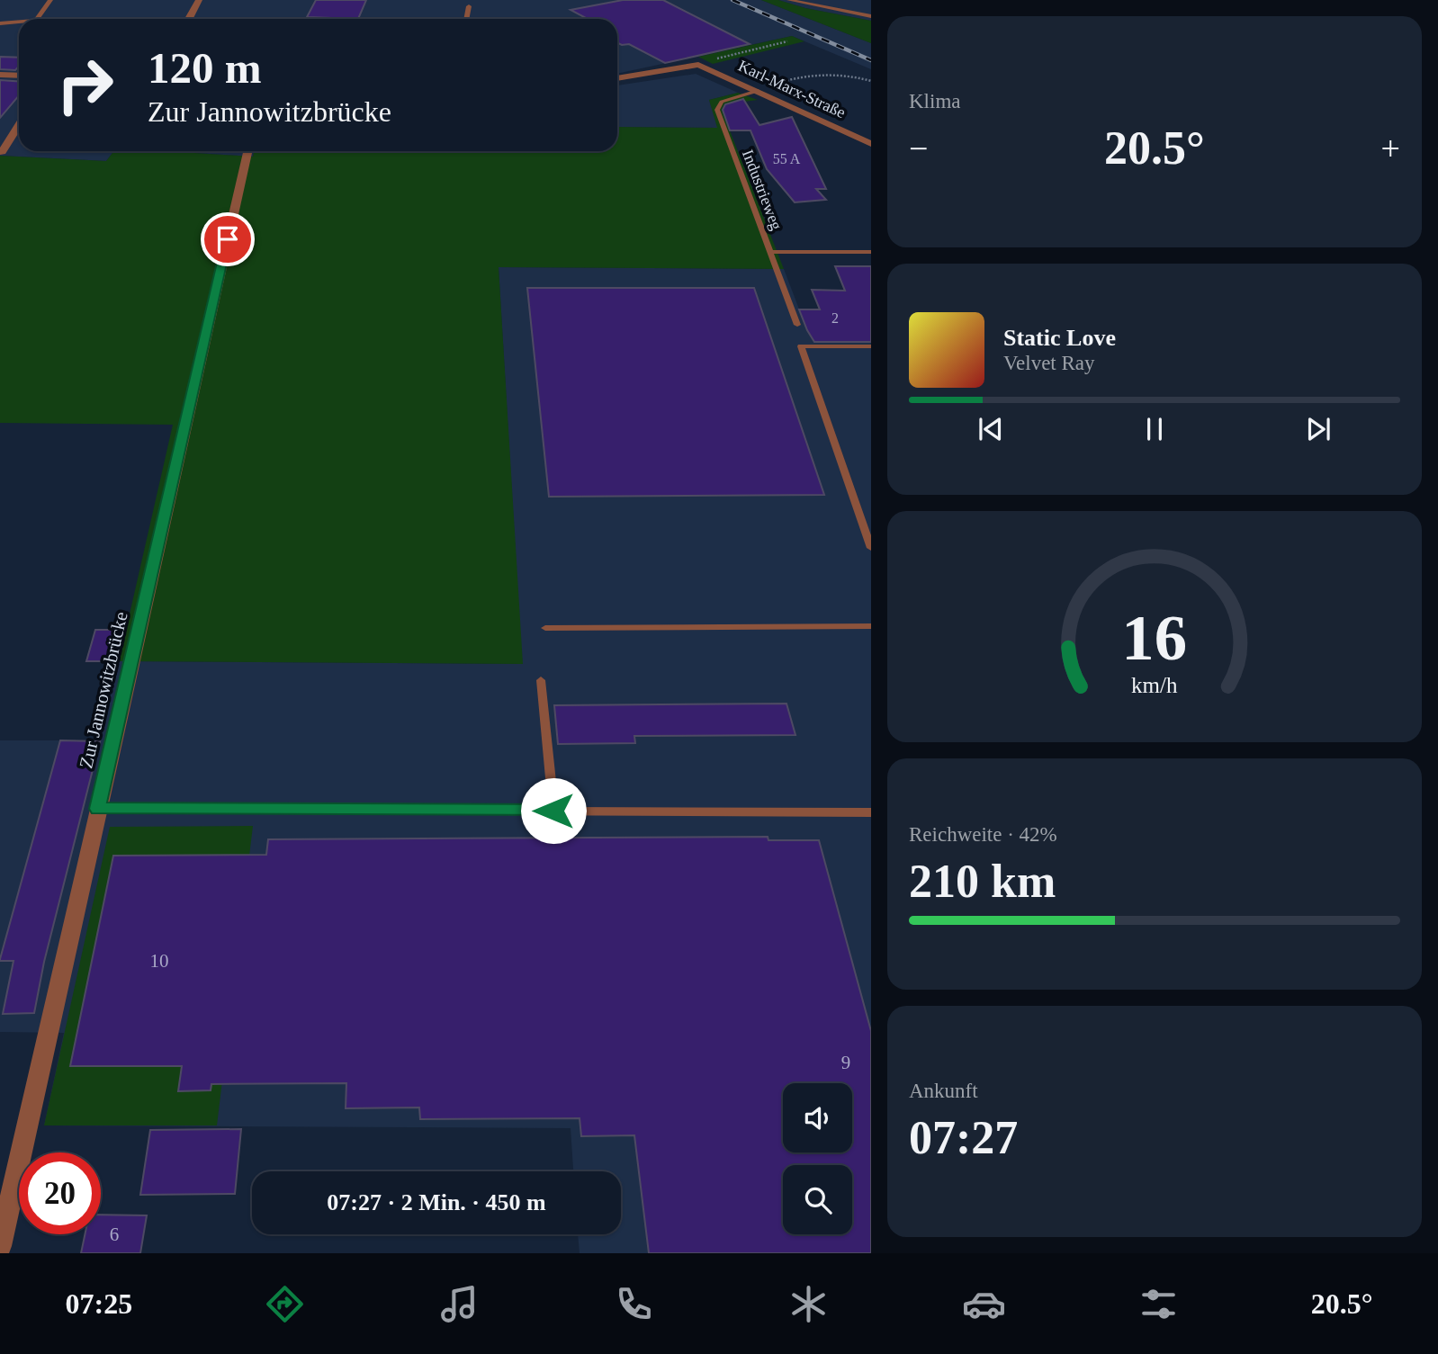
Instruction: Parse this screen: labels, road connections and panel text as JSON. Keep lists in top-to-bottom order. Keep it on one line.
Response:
{"streets":{"street":["Karl-Marx-Straße","Zur Jannowitzbrücke"],"lane":["Industrieweg"]},"crossings":[["Karl-Marx-Straße","Industrieweg"]],"house_numbers":["55 A","2","10","9","6"],"page":{"tile":["Klima",["Reichweite · 42%","210 km"],["Ankunft","07:27"]],"turn":["120 m","Zur Jannowitzbrücke"],"heat":["−","20.5°","+"],"song":["Static Love","Velvet Ray"],"limit":"20","trip":"07:27 · 2 Min. · 450 m","tabs":["07:25","20.5°"],"gauge":["16","km/h"]}}
